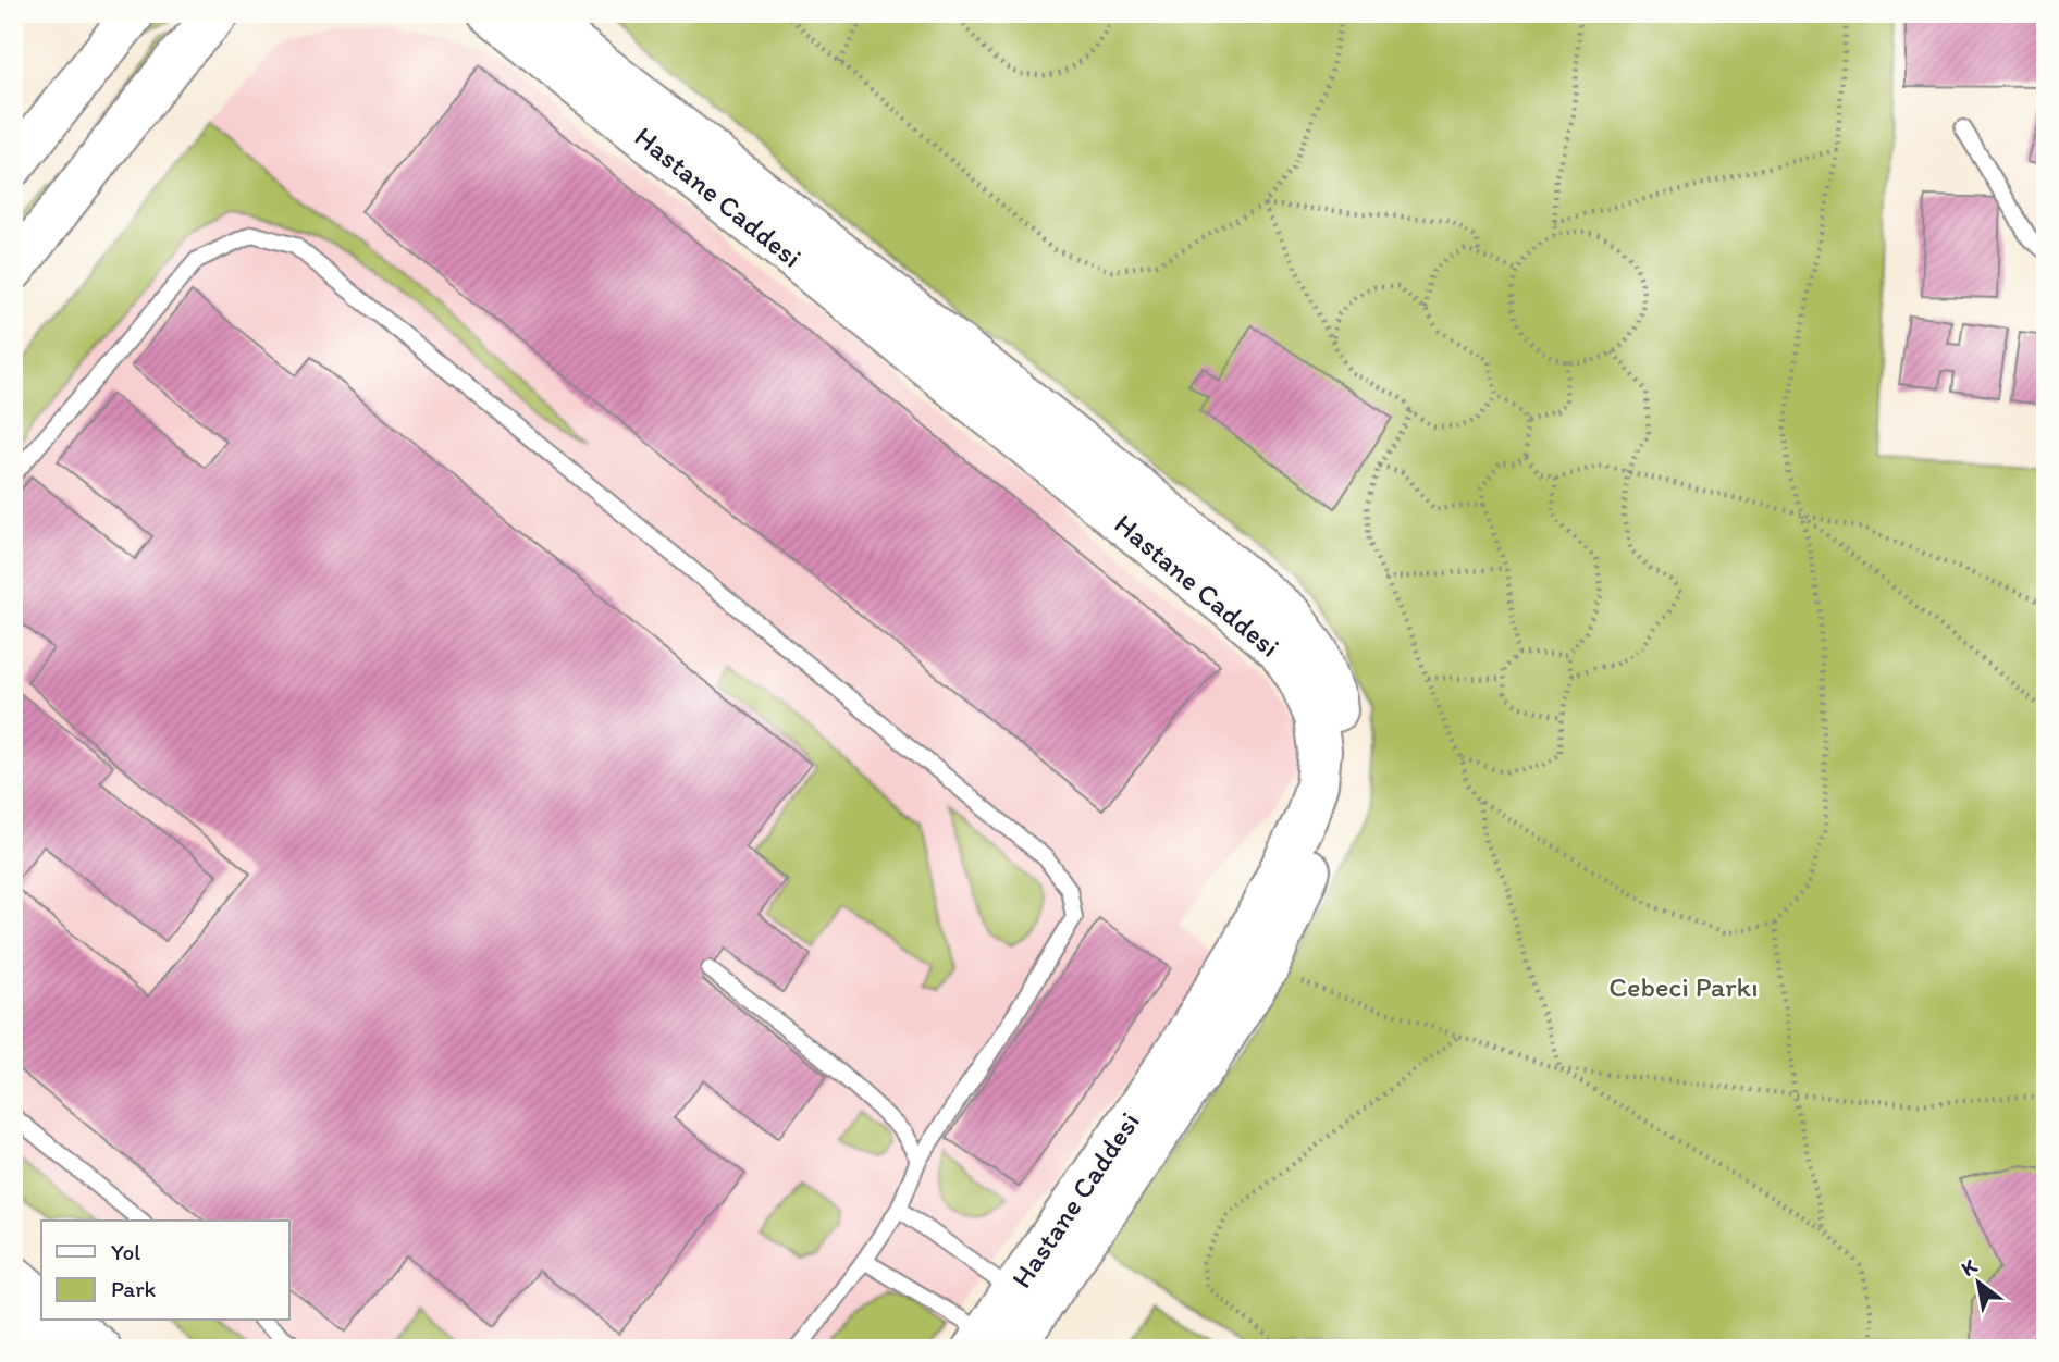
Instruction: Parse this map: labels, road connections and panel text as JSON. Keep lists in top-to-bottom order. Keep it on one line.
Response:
{"streets":{"main road":["Hastane Caddesi"]},"parks":["Cebeci Parkı"],"legend":["Yol","Park"],"north":"top left"}
